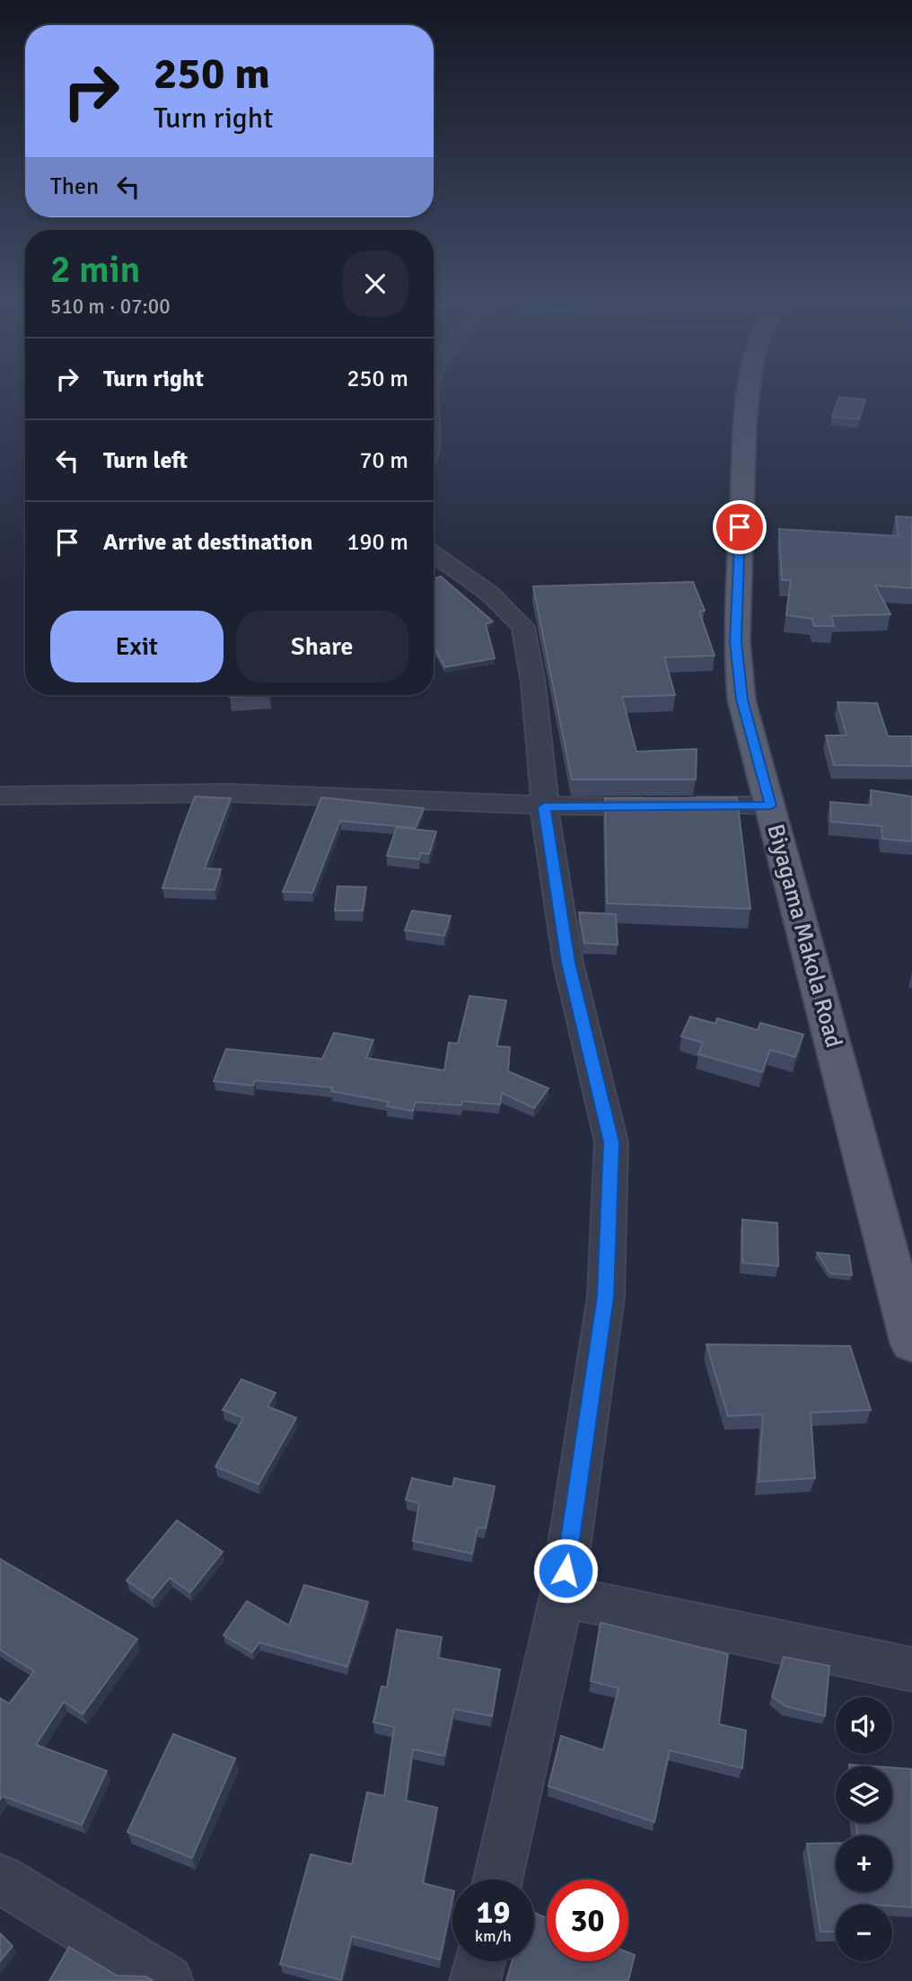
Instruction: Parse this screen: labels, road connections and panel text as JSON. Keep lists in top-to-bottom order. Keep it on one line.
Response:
{"streets":{"main road":["Biyagama Makola Road"]},"page":{"turn":["250 m","Turn right"],"then":"Then","heading":["2 min","510 m · 07:00"],"list":[{"name":"Turn right","value":"250 m"},{"name":"Turn left","value":"70 m"},{"name":"Arrive at destination","value":"190 m"}],"buttons":["Exit","Share"],"map_buttons":["+","−"],"speed":"19 km/h","limit":"30"}}
